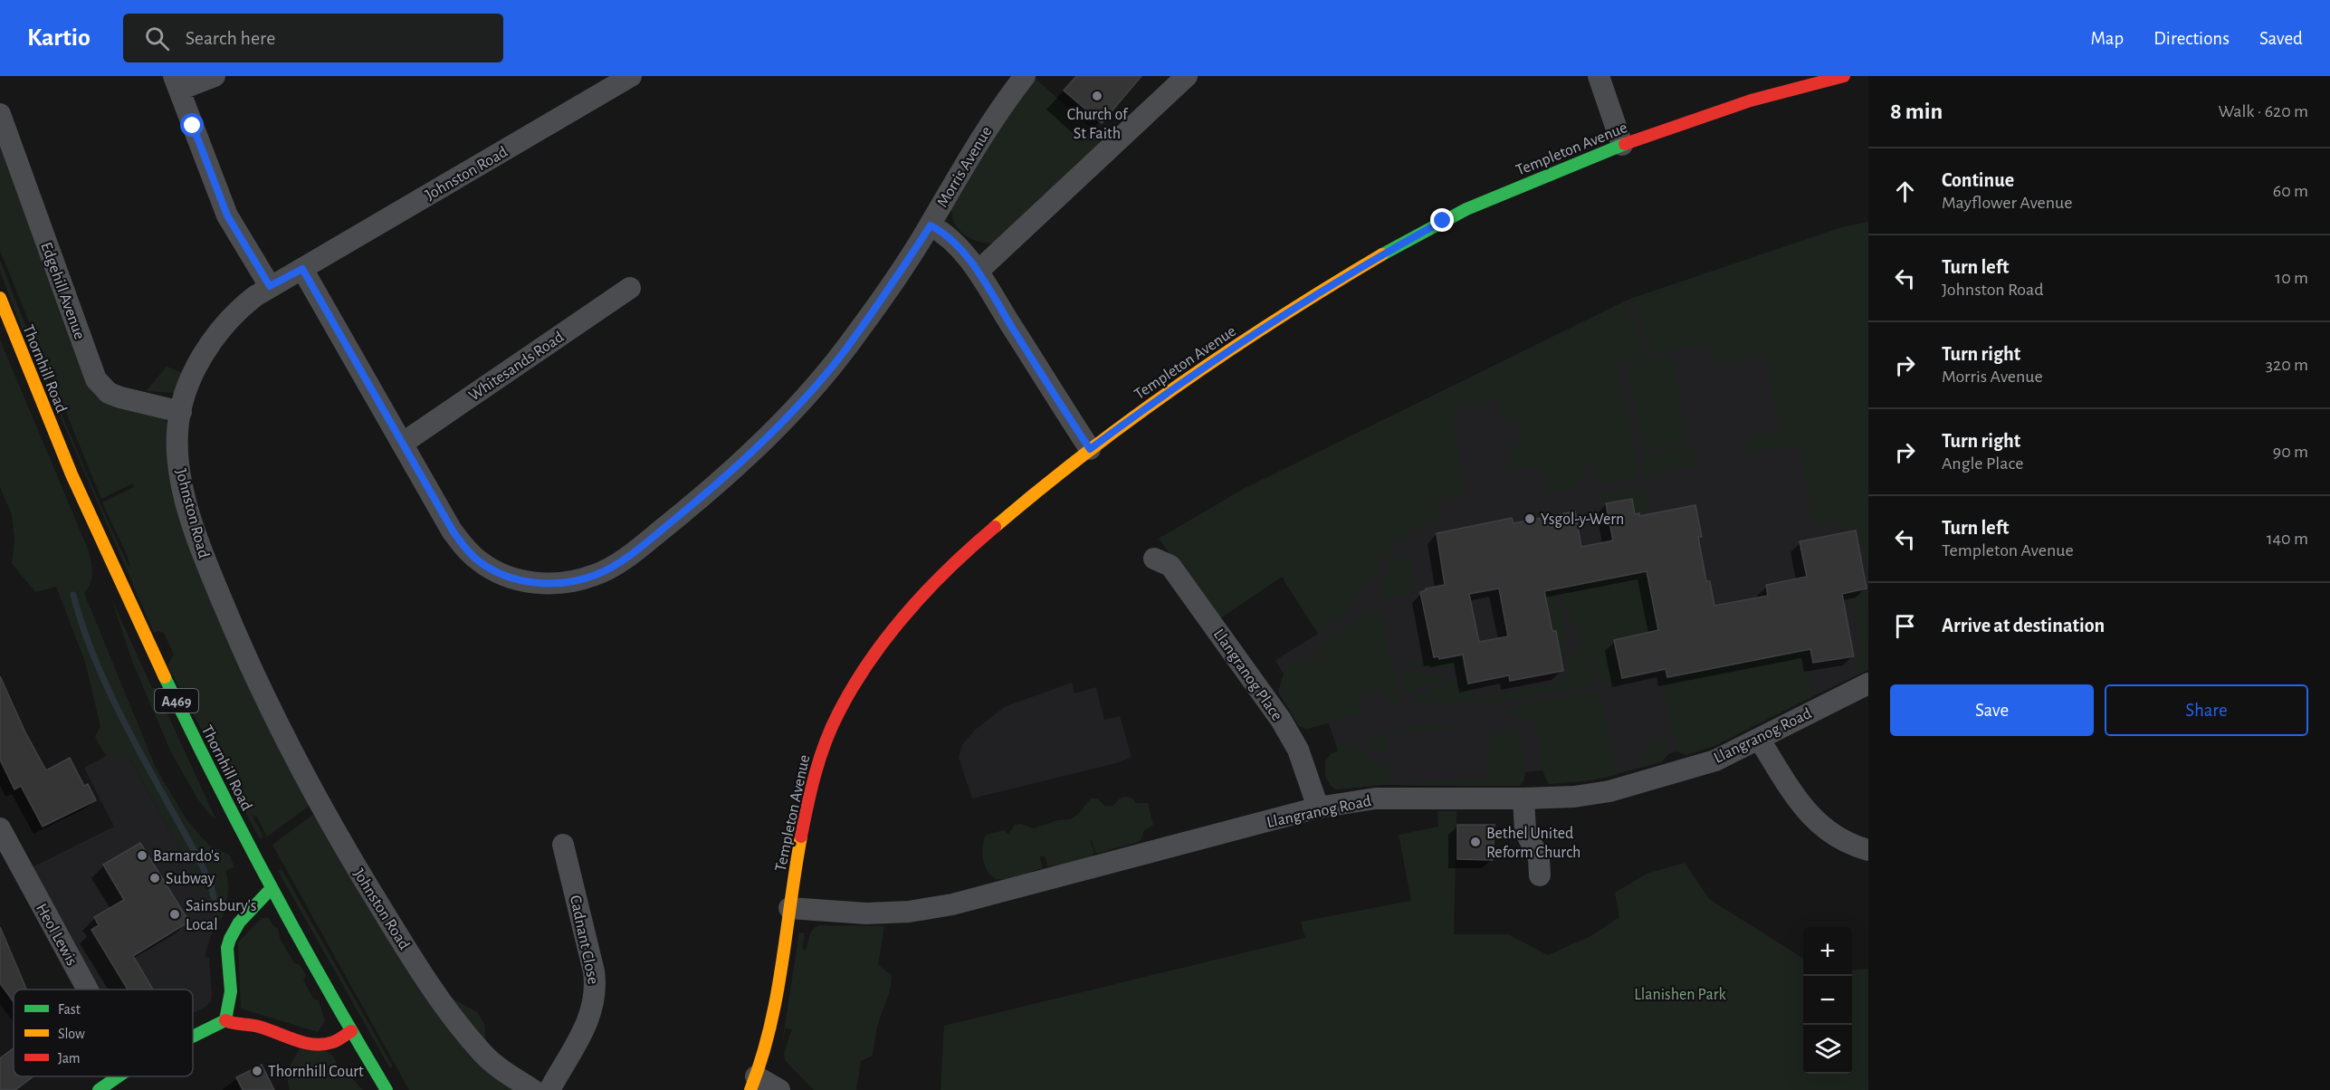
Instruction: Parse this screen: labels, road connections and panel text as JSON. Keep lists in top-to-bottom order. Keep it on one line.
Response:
{"streets":{"street":["Templeton Avenue","Morris Avenue","Johnston Road","Edgehill Avenue","Whitesands Road","Thornhill Road","Llangranog Place","A469","Llangranog Road","Heol Lewis","Cadnant Close"]},"crossings":[["Templeton Avenue","Llangranog Road"],["Morris Avenue","Johnston Road"],["Morris Avenue","Whitesands Road"],["Johnston Road","Edgehill Avenue"],["Llangranog Place","Llangranog Road"]],"parks":["Llanishen Park"],"places":["Church of St Faith","Ysgol-y-Wern","Bethel United Reform Church","Barnardo's","Subway","Sainsbury's Local","Thornhill Court"],"legend":["Fast","Slow","Jam"],"page":{"header":"Kartio","search":"Search here","nav":["Map","Directions","Saved"],"heading":["8 min","Walk · 620 m"],"list":[["Continue","Mayflower Avenue","60 m"],["Turn left","Johnston Road","10 m"],["Turn right","Morris Avenue","320 m"],["Turn right","Angle Place","90 m"],["Turn left","Templeton Avenue","140 m"],"Arrive at destination"],"buttons":["Save","Share"],"map_buttons":["+","−"]}}
